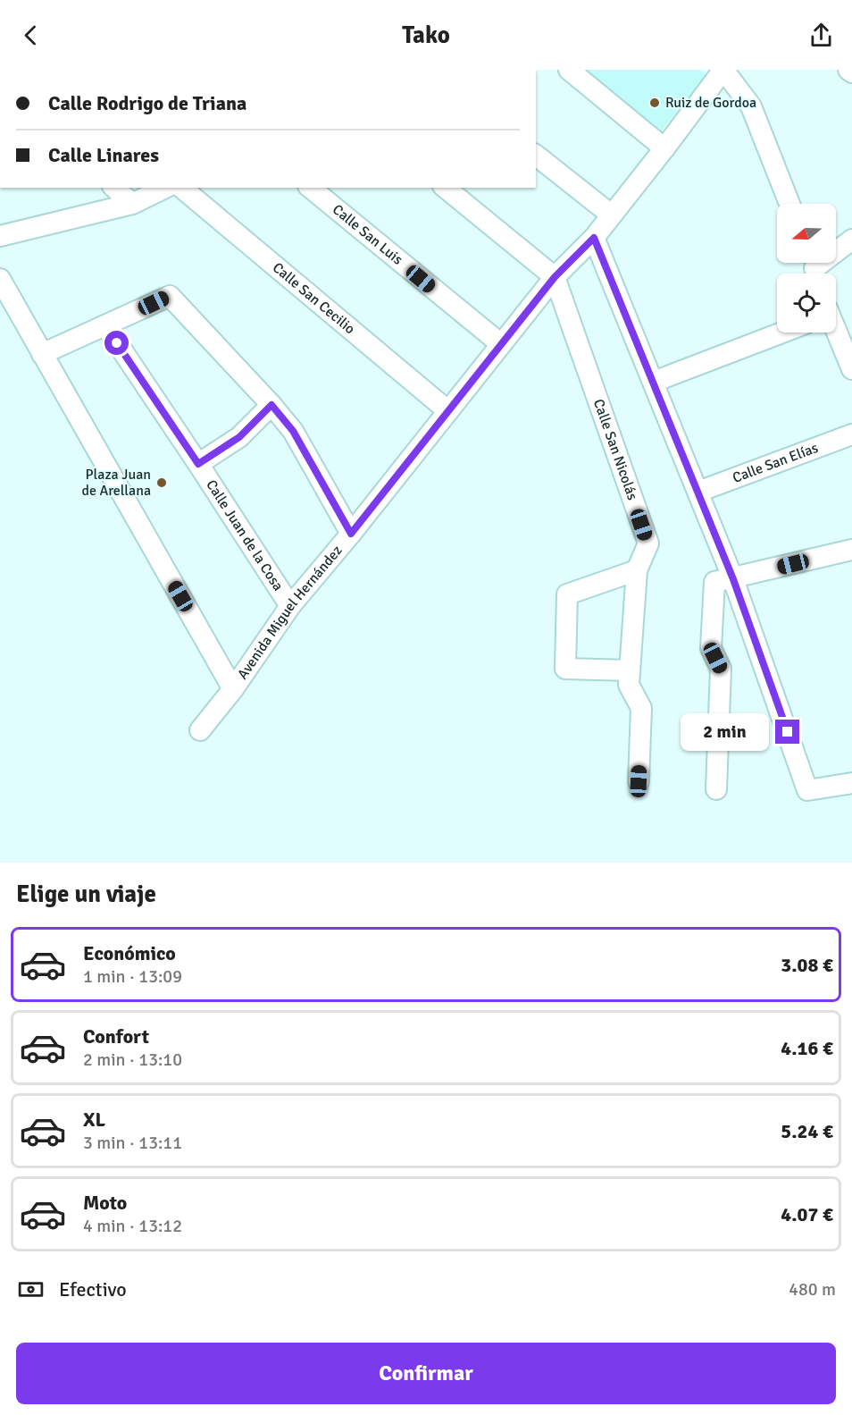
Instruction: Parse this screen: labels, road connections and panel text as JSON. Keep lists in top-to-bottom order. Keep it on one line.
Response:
{"streets":{"street":["Calle San Luis","Calle San Cecilio","Calle San Nicolás","Calle San Elías","Calle Juan de la Cosa","Avenida Miguel Hernández"]},"crossings":[["Calle San Luis","Avenida Miguel Hernández"],["Calle San Cecilio","Avenida Miguel Hernández"],["Calle San Nicolás","Avenida Miguel Hernández"],["Calle Juan de la Cosa","Avenida Miguel Hernández"]],"places":["Ruiz de Gordoa","Plaza Juan de Arellana"],"north":"left","page":{"header":"Tako","banner":["Calle Rodrigo de Triana","Calle Linares"],"bubble":"2 min","heading":"Elige un viaje","list":[{"name":"Económico","note":"1 min · 13:09","value":"3.08 €"},{"name":"Confort","note":"2 min · 13:10","value":"4.16 €"},{"name":"XL","note":"3 min · 13:11","value":"5.24 €"},{"name":"Moto","note":"4 min · 13:12","value":"4.07 €"}],"pay":["Efectivo","480 m"],"buttons":"Confirmar"}}
